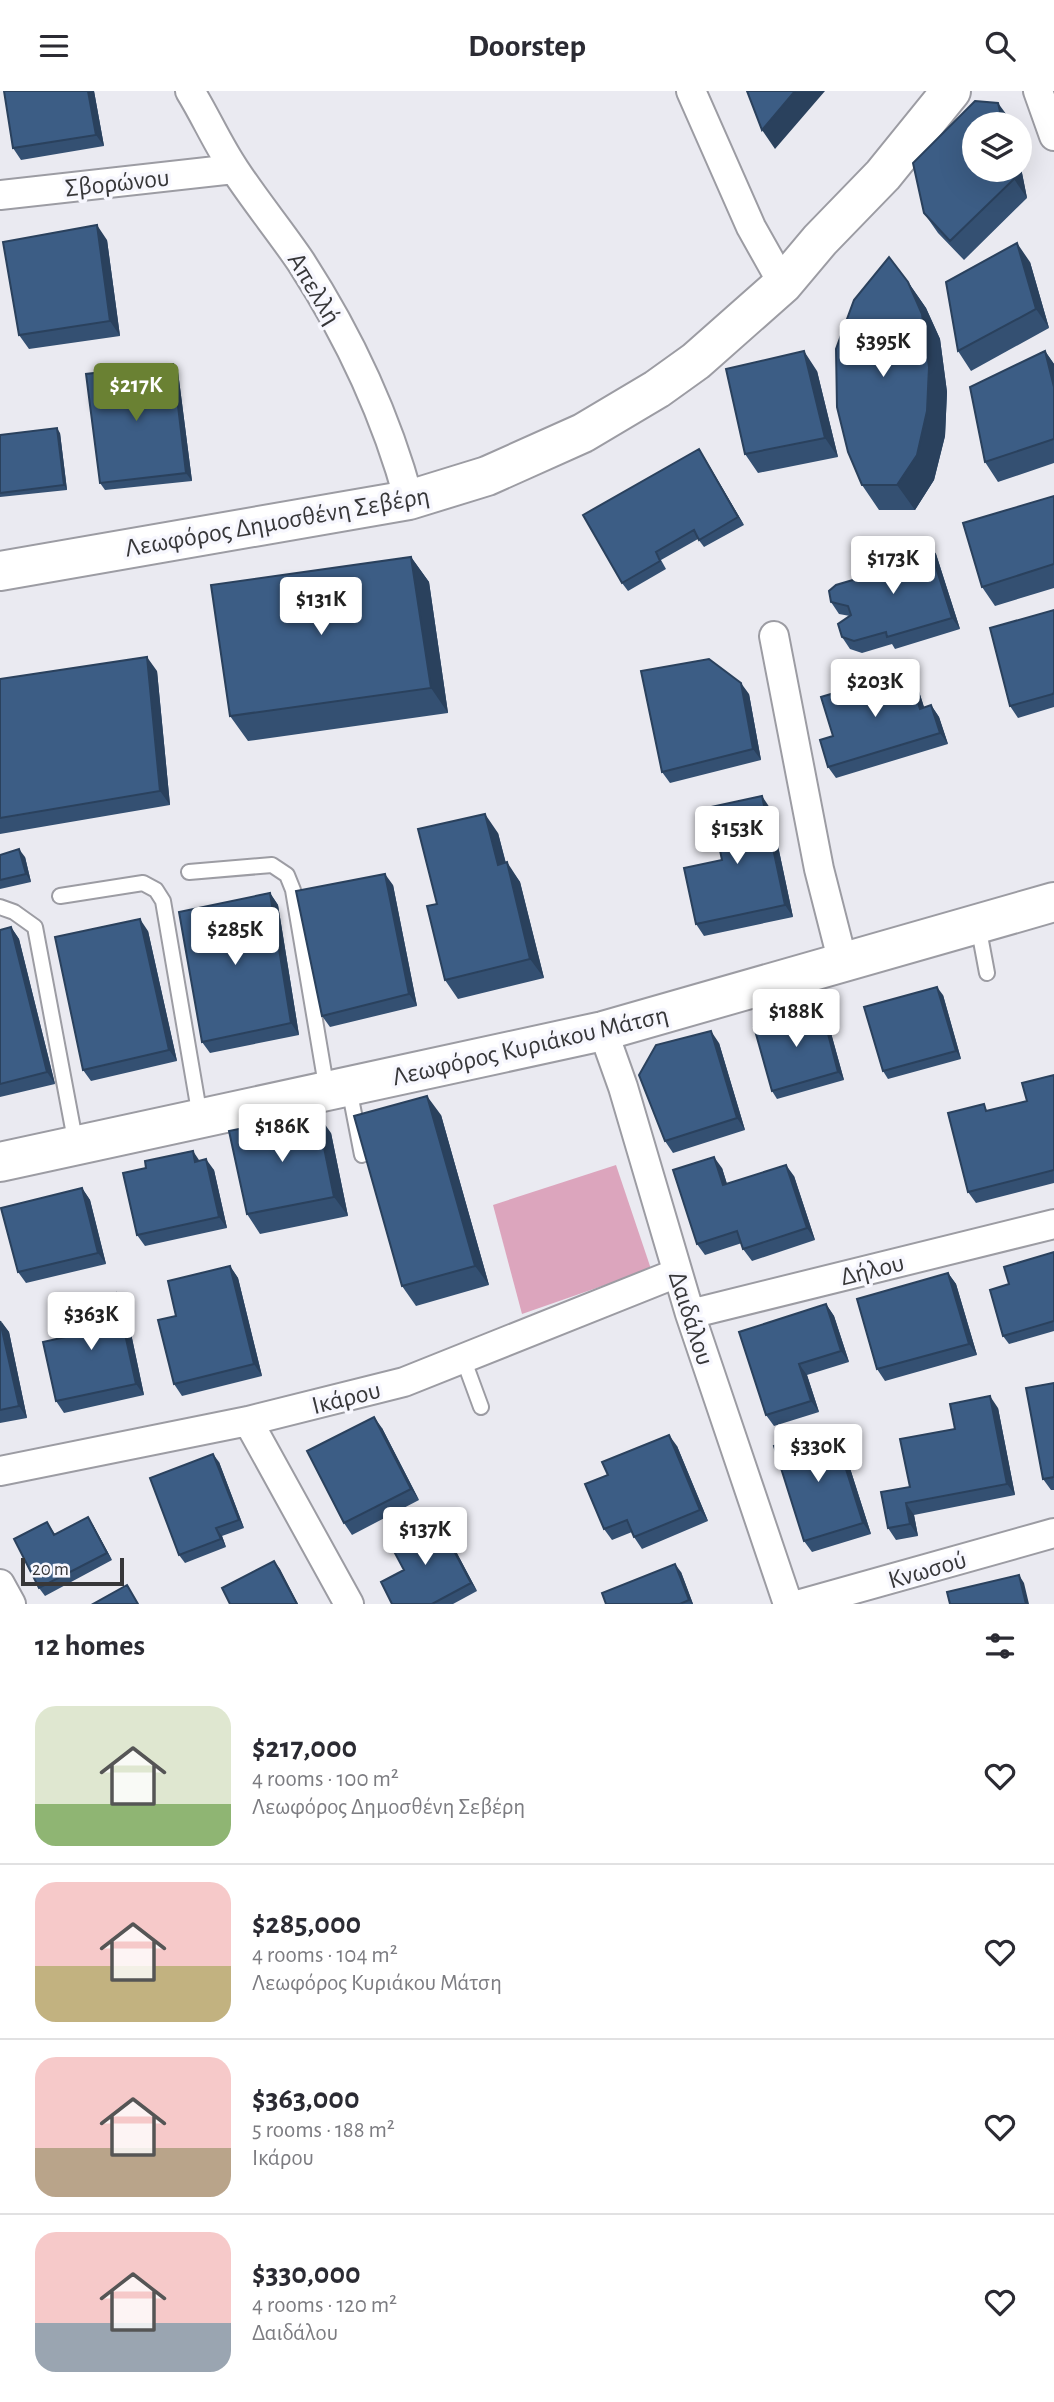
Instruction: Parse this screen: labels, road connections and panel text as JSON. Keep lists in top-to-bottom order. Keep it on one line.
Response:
{"streets":{"main road":["Λεωφόρος Δημοσθένη Σεβέρη","Λεωφόρος Κυριάκου Μάτση"],"street":["Σβορώνου","Απελλή","Δήλου","Δαιδάλου","Ικάρου","Κνωσού"]},"crossings":[["Σβορώνου","Απελλή"],["Απελλή","Λεωφόρος Δημοσθένη Σεβέρη"],["Λεωφόρος Κυριάκου Μάτση","Δαιδάλου"],["Δήλου","Δαιδάλου"],["Δαιδάλου","Ικάρου"]],"scale_bar":"20 m","page":{"header":"Doorstep","price":["$395K","$217K","$173K","$131K","$203K","$153K","$285K","$188K","$186K","$363K","$330K","$137K"],"scale":"20 m","heading":"12 homes","list":[{"name":"$217,000","note":"4 rooms · 100 m² · Λεωφόρος Δημοσθένη Σεβέρη"},{"name":"$285,000","note":"4 rooms · 104 m² · Λεωφόρος Κυριάκου Μάτση"},{"name":"$363,000","note":"5 rooms · 188 m² · Ικάρου"},{"name":"$330,000","note":"4 rooms · 120 m² · Δαιδάλου"}]}}
